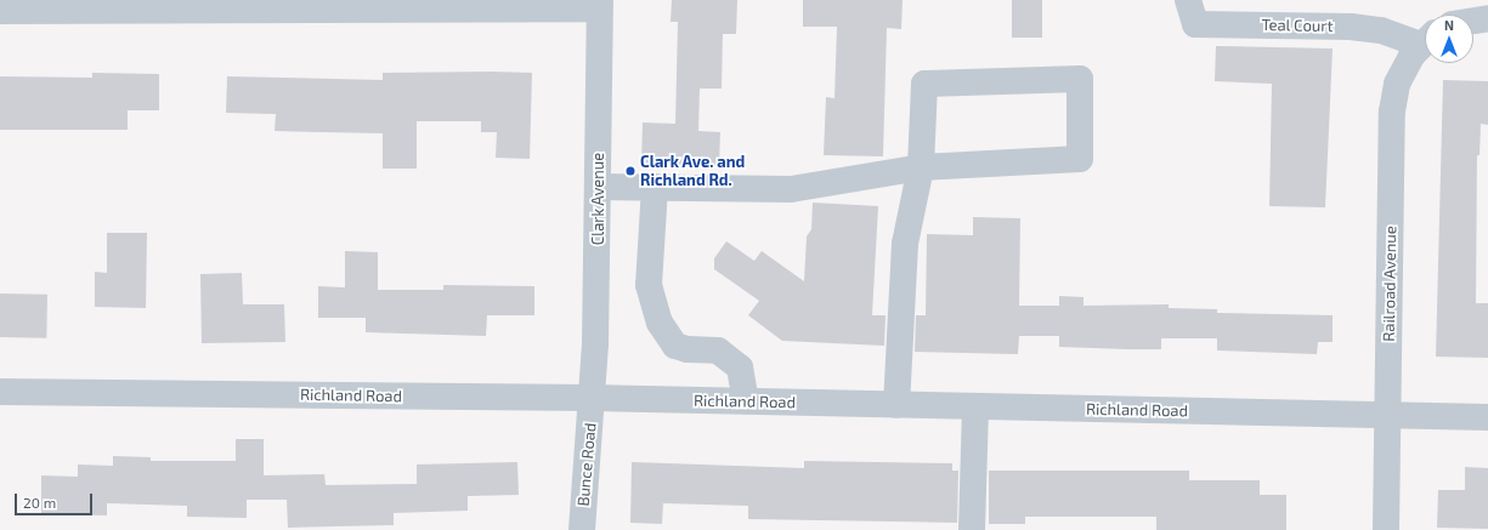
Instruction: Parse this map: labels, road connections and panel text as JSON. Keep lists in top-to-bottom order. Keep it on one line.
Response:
{"streets":{"street":["Teal Court","Clark Avenue","Railroad Avenue","Richland Road","Bunce Road"]},"crossings":[["Clark Avenue","Richland Road"],["Clark Avenue","Bunce Road"],["Railroad Avenue","Richland Road"],["Richland Road","Bunce Road"]],"places":["Clark Ave. and Richland Rd."],"scale_bar":"20 m","north":"top"}
